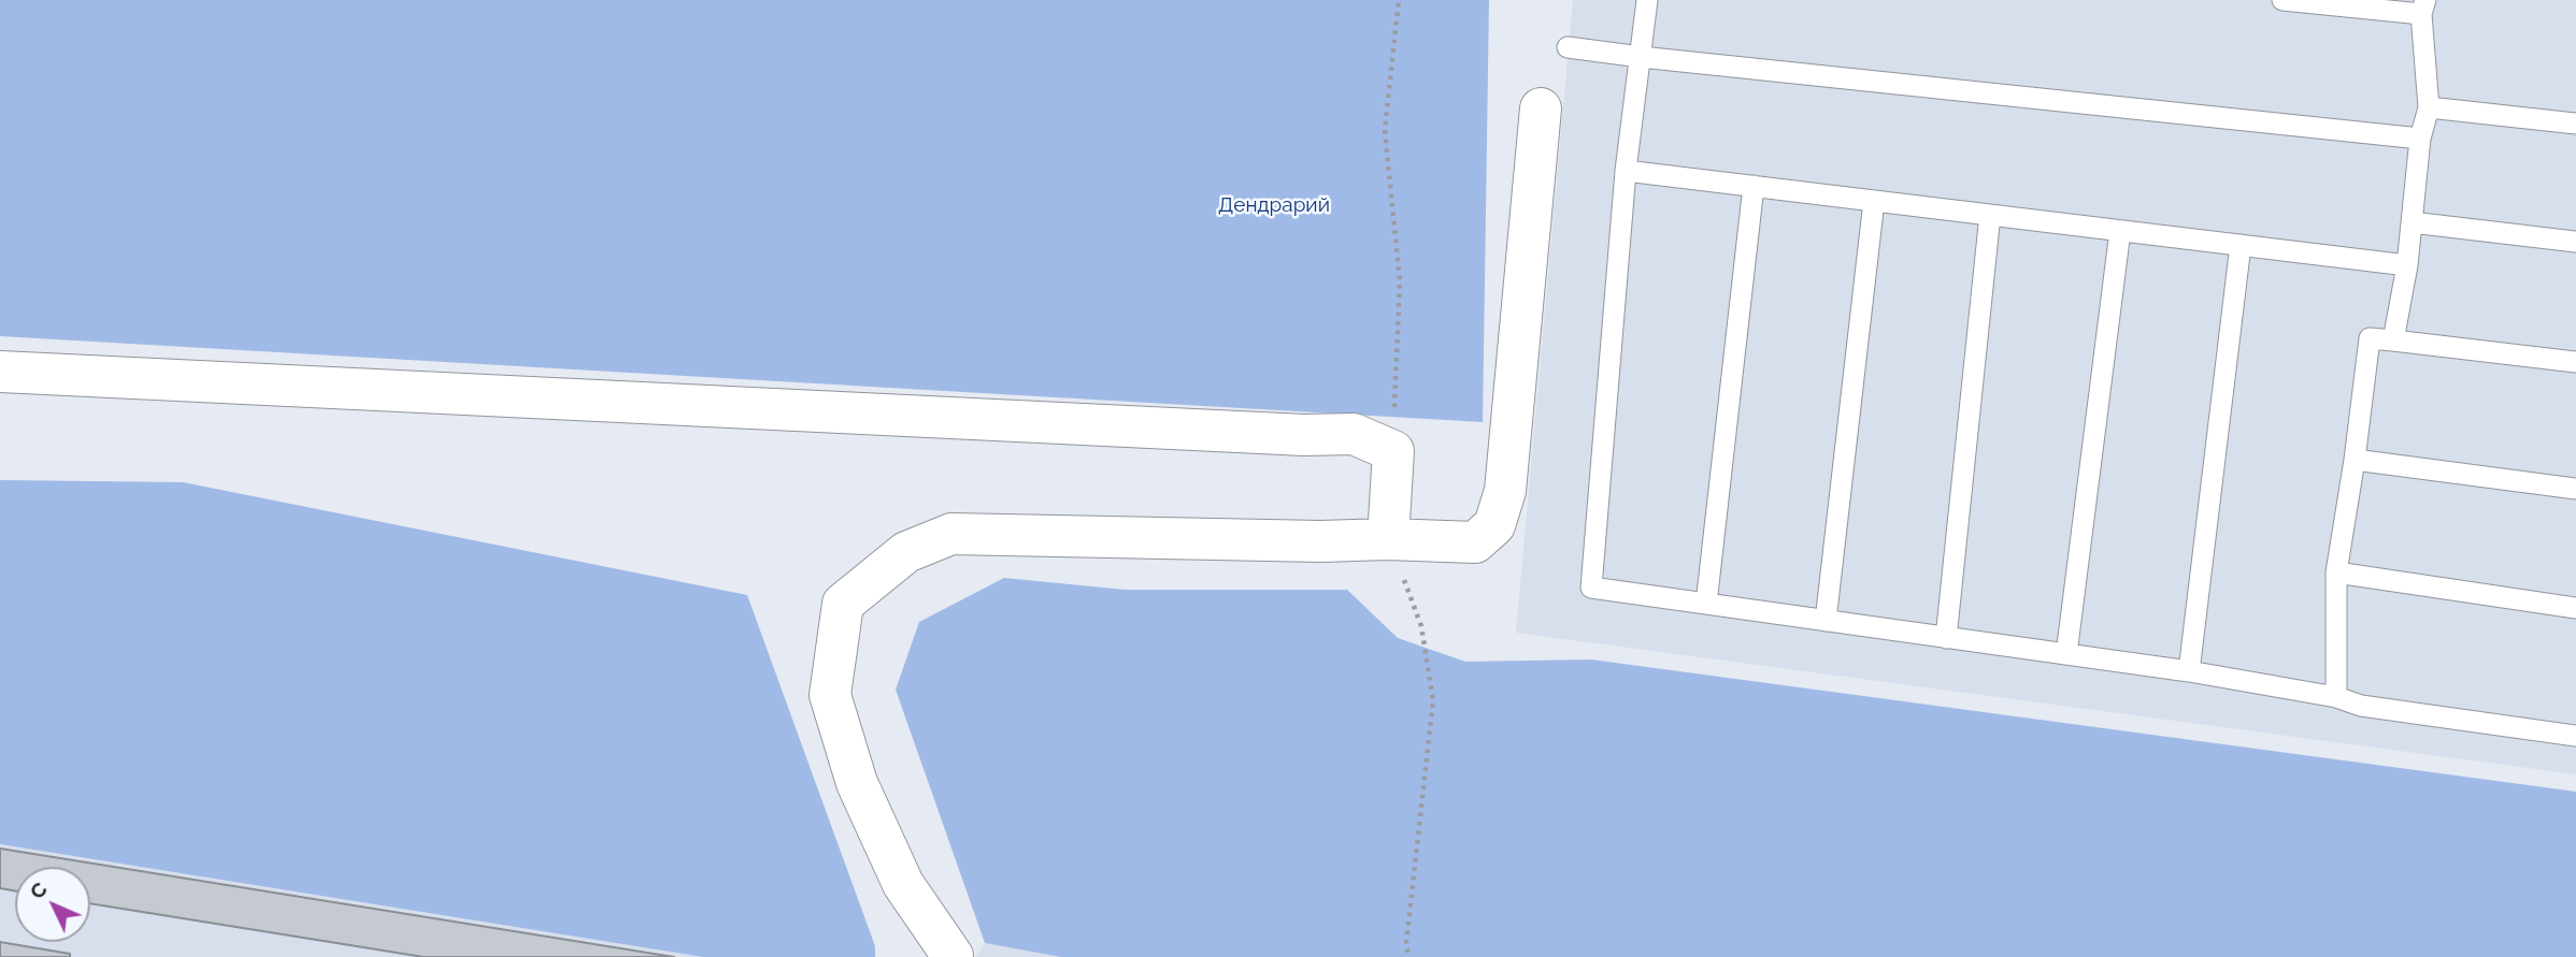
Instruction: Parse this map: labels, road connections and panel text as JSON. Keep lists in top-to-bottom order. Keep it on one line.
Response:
{"parks":["Дендрарий"],"north":"top left"}
